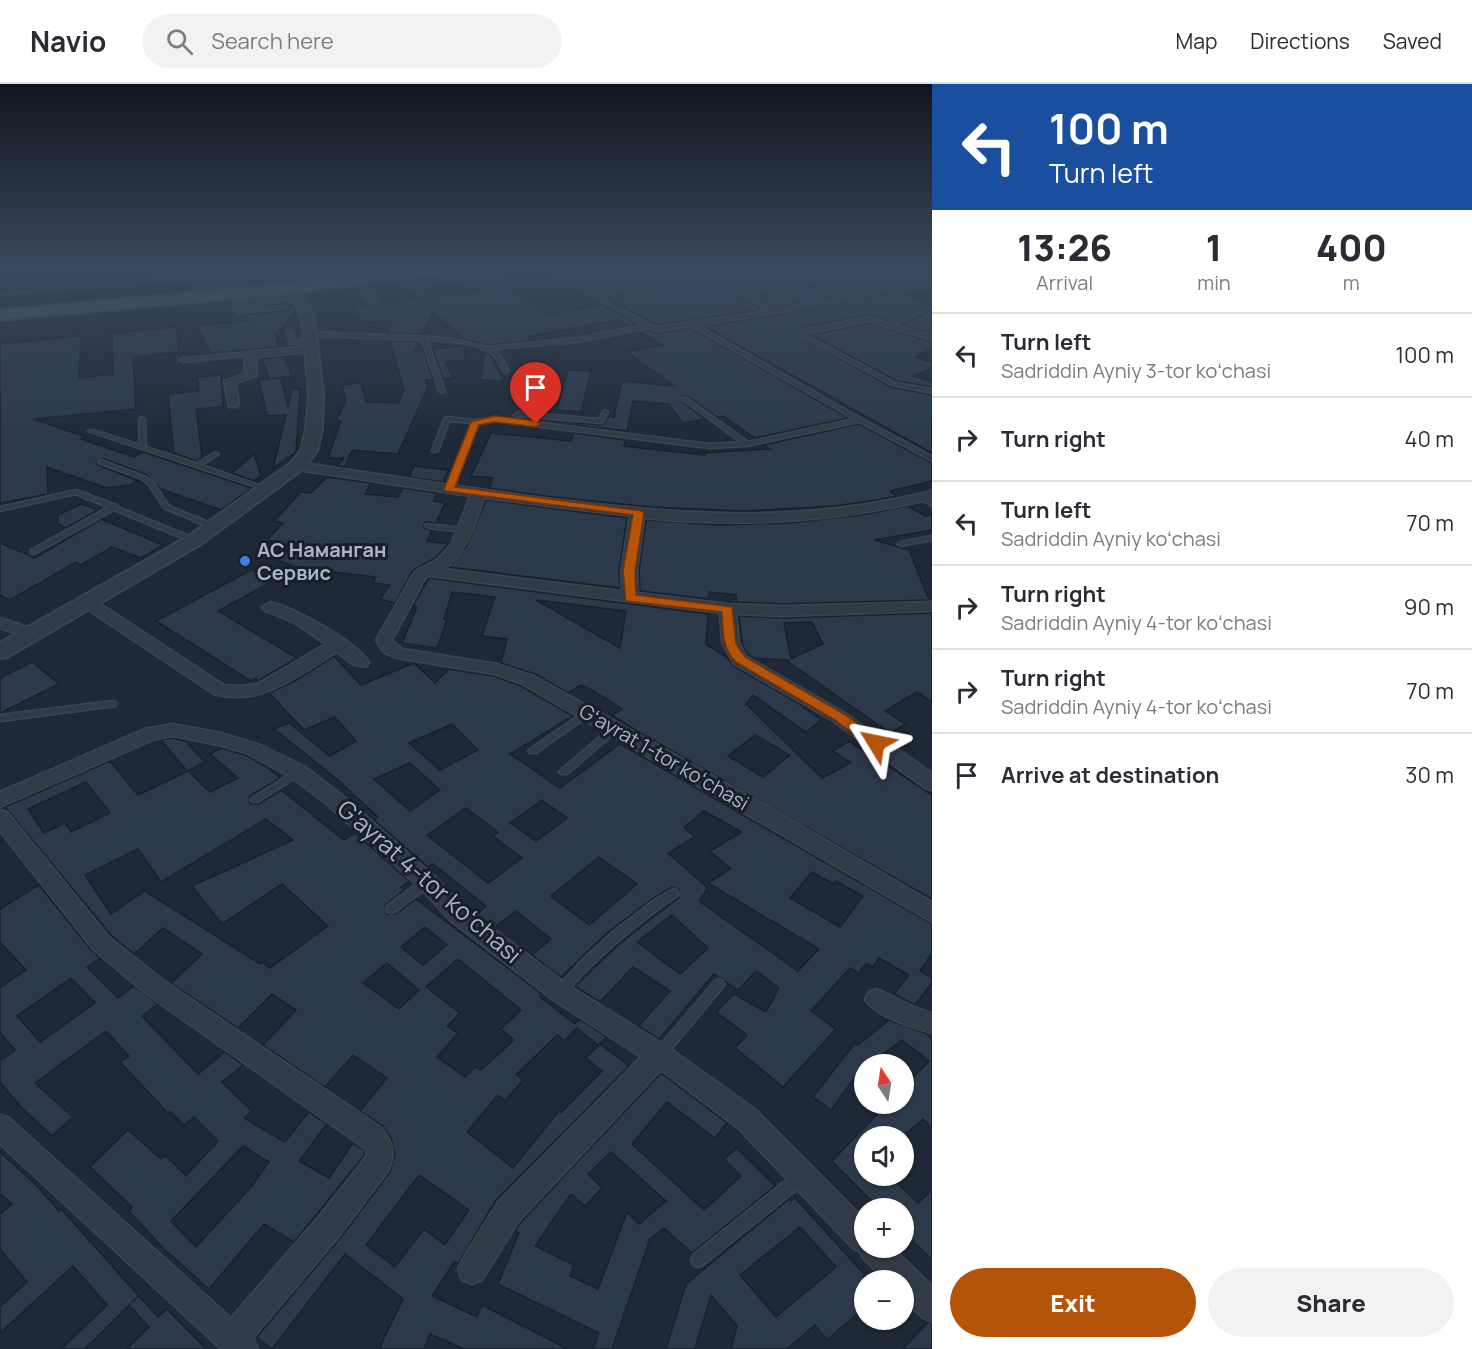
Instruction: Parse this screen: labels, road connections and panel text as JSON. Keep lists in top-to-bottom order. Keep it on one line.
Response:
{"streets":{"street":["Gʻayrat 1-tor koʻchasi","G'ayrat 4-tor koʻchasi"]},"places":["АС Наманган Сервис"],"north":"top","page":{"header":"Navio","search":"Search here","nav":["Map","Directions","Saved"],"turn":["100 m","Turn left"],"eta":["13:26","Arrival","1","min","400","m"],"list":[{"name":"Turn left","note":"Sadriddin Ayniy 3-tor koʻchasi","value":"100 m"},{"name":"Turn right","value":"40 m"},{"name":"Turn left","note":"Sadriddin Ayniy koʻchasi","value":"70 m"},{"name":"Turn right","note":"Sadriddin Ayniy 4-tor koʻchasi","value":"90 m"},{"name":"Turn right","note":"Sadriddin Ayniy 4-tor koʻchasi","value":"70 m"},{"name":"Arrive at destination","value":"30 m"}],"map_buttons":["+","−"],"buttons":["Exit","Share"]}}
